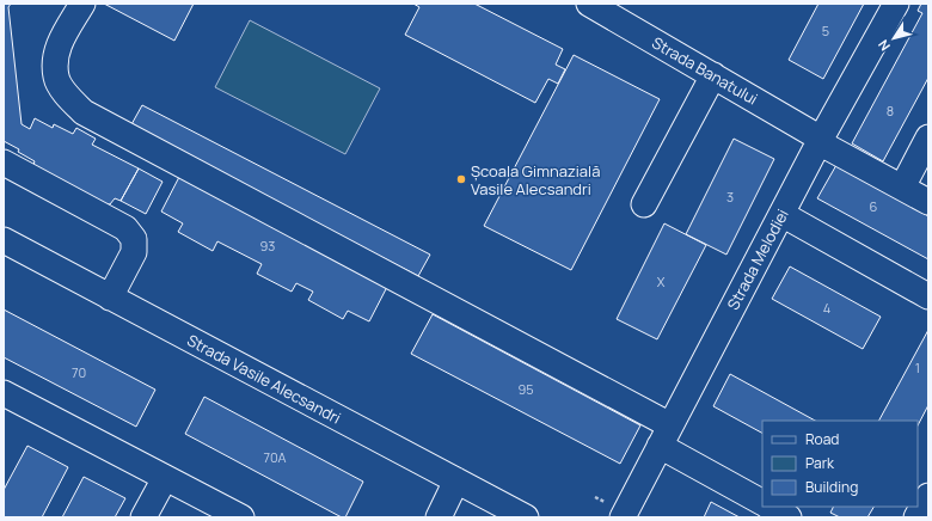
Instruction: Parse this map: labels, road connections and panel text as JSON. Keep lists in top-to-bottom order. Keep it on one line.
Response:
{"streets":{"street":["Strada Banatului","Strada Melodiei","Strada Vasile Alecsandri"]},"crossings":[["Strada Banatului","Strada Melodiei"]],"places":["Școala Gimnazială Vasile Alecsandri"],"house_numbers":["5","8","3","6","93","X","4","1","70","95","70A"],"legend":["Road","Park","Building"],"north":"bottom left"}
